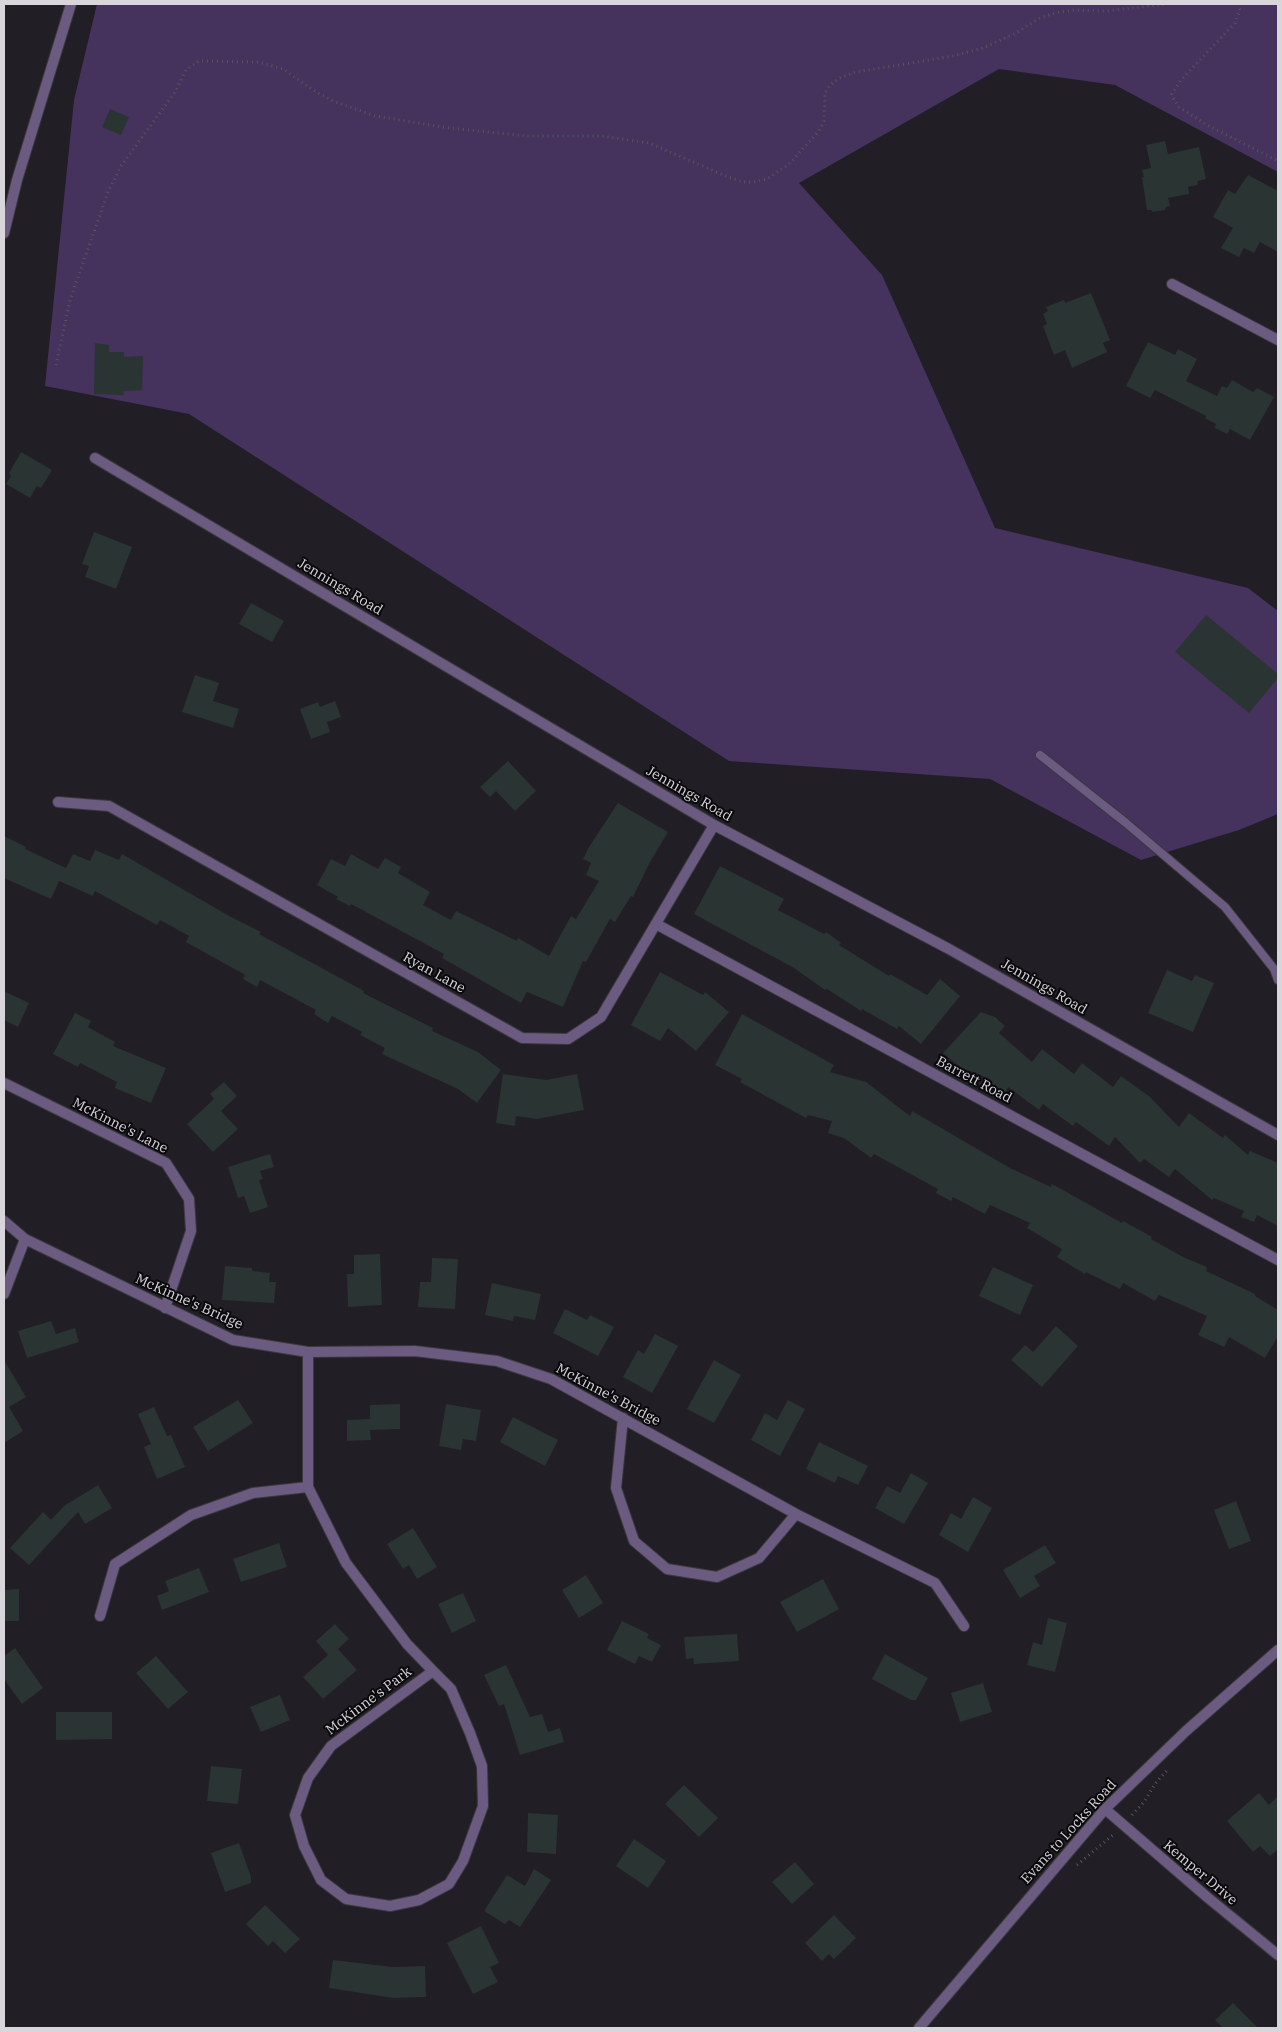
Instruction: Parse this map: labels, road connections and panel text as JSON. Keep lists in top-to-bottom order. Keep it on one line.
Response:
{"streets":{"street":["Jennings Road","Ryan Lane","Barrett Road","McKinne's Lane","McKinne's Bridge","McKinne's Park","Evans to Locks Road","Kemper Drive"]},"crossings":[["Jennings Road","Ryan Lane"],["Ryan Lane","Barrett Road"],["McKinne's Lane","McKinne's Bridge"],["McKinne's Bridge","McKinne's Park"],["Evans to Locks Road","Kemper Drive"]]}
